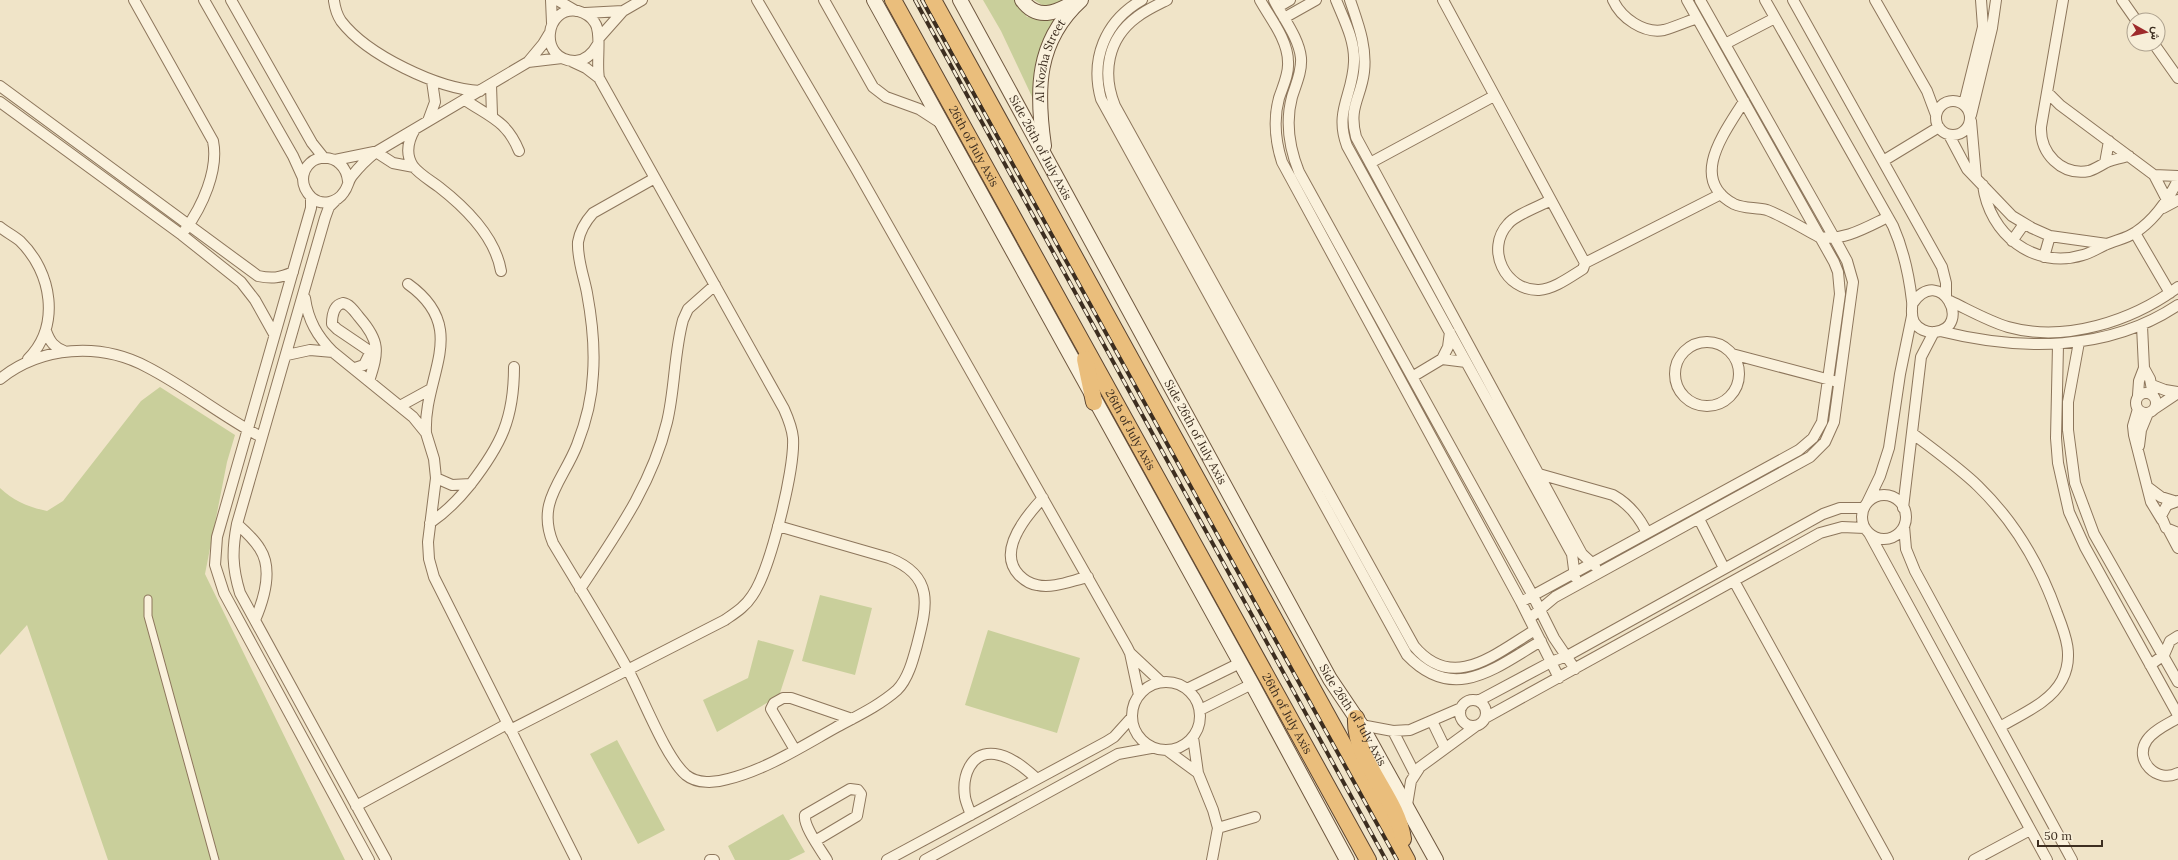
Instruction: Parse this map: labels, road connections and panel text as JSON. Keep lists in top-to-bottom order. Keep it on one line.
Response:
{"streets":{"highway":["26th of July Axis"],"main road":["Al Nozha Street","Side 26th of July Axis"]},"crossings":[["Al Nozha Street","Side 26th of July Axis"]],"scale_bar":"50 m","north":"right"}
